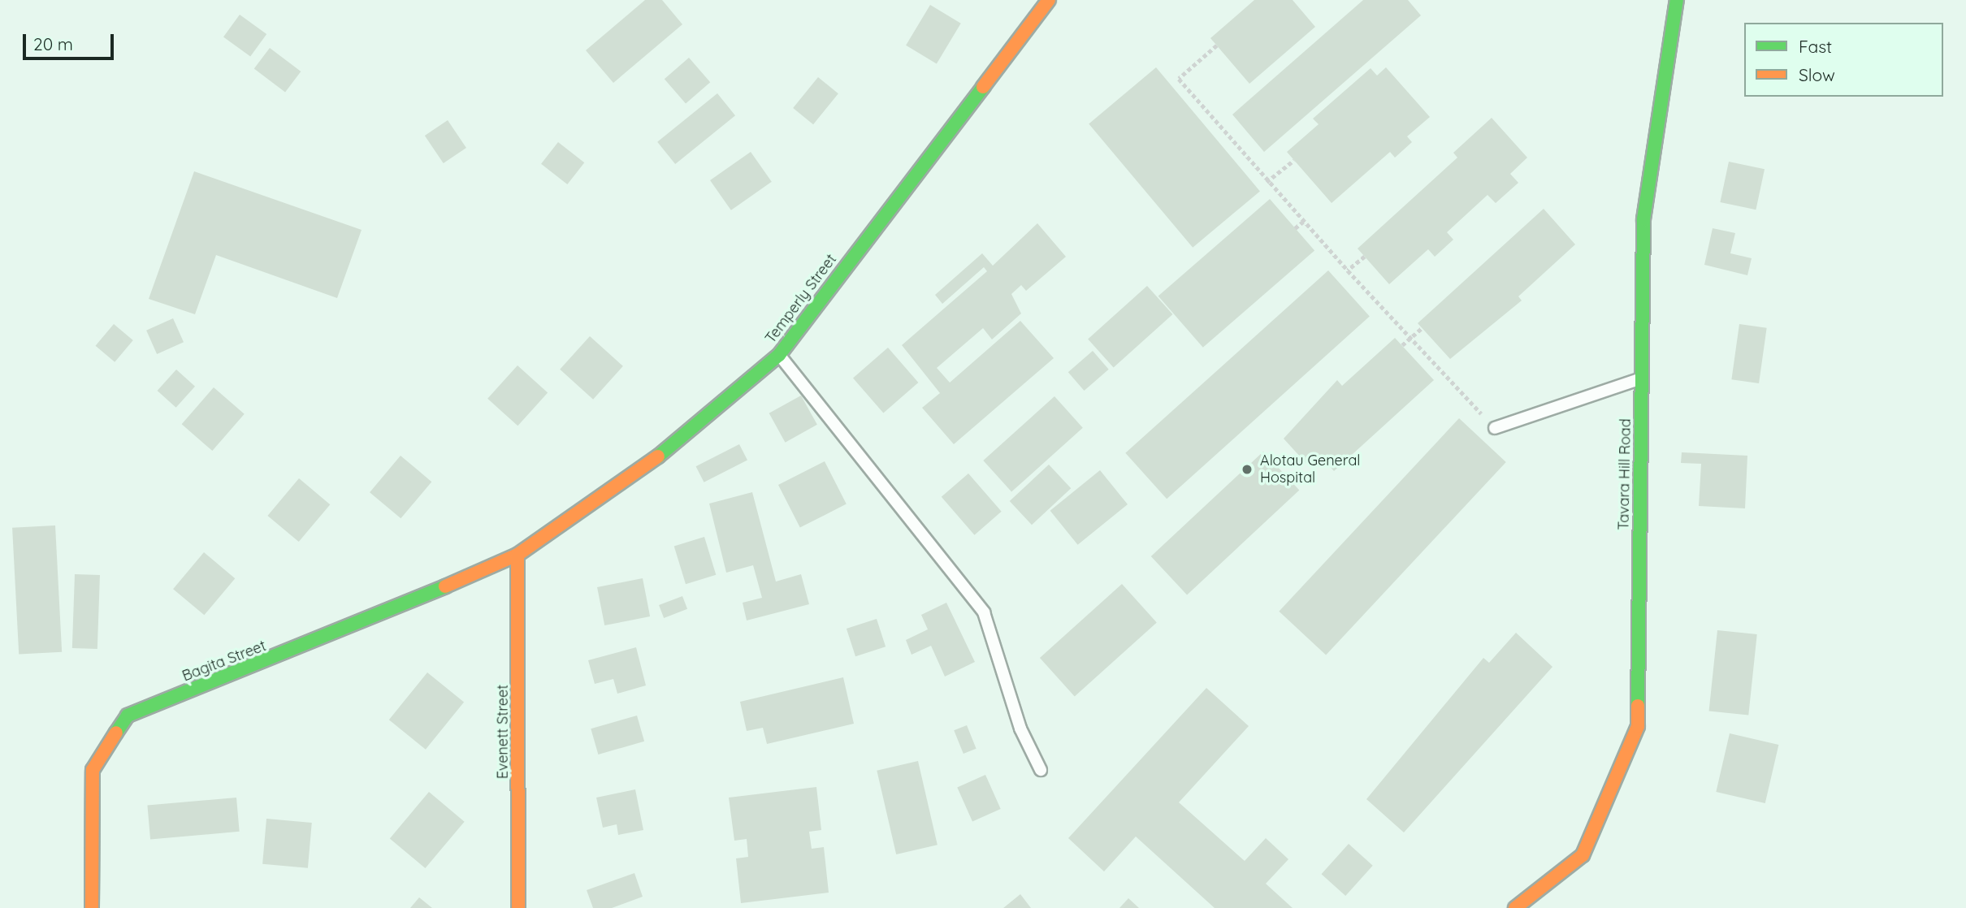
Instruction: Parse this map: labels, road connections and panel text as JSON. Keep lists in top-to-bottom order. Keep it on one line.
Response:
{"streets":{"street":["Temperly Street","Tavara Hill Road","Bagita Street","Evenett Street"]},"crossings":[["Temperly Street","Bagita Street"],["Temperly Street","Evenett Street"],["Bagita Street","Evenett Street"]],"places":["Alotau General Hospital"],"legend":["Fast","Slow"],"scale_bar":"20 m"}
